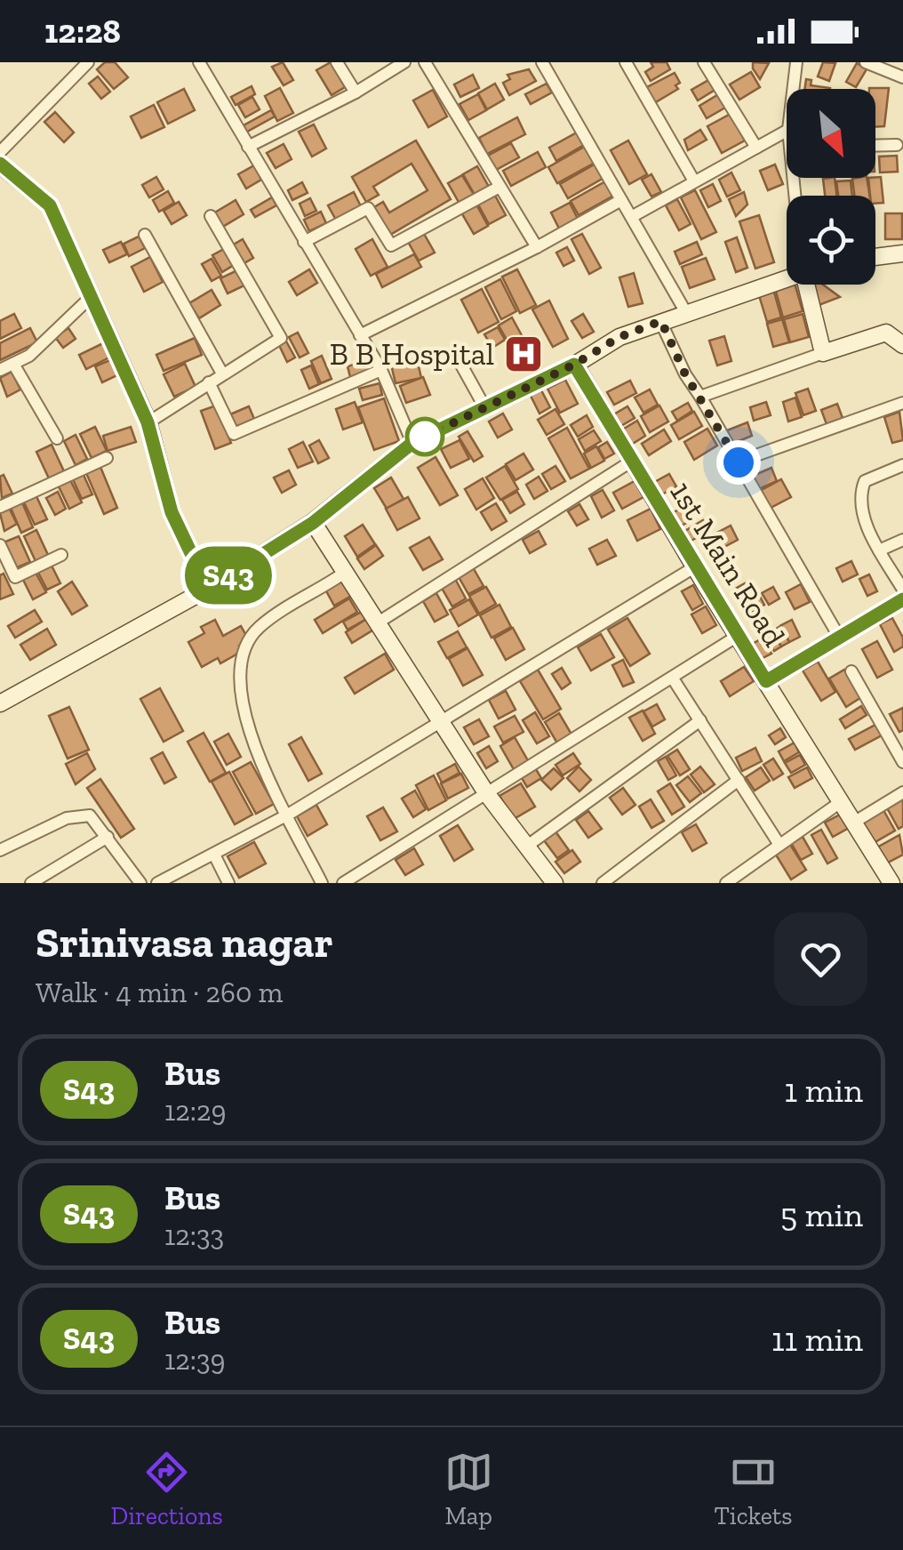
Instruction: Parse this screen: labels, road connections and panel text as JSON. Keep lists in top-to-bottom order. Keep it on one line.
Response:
{"streets":{"street":["1st Main Road"]},"places":{"hospital":["B B Hospital"]},"lines":["bus line S43"],"north":"bottom right","page":{"status":"12:28","on_map":"S43","heading":["Srinivasa nagar","Walk · 4 min · 260 m"],"list":[{"mark":"S43","name":"Bus","note":"12:29","value":"1 min"},{"mark":"S43","name":"Bus","note":"12:33","value":"5 min"},{"mark":"S43","name":"Bus","note":"12:39","value":"11 min"}],"tabs":["Directions","Map","Tickets"]}}
